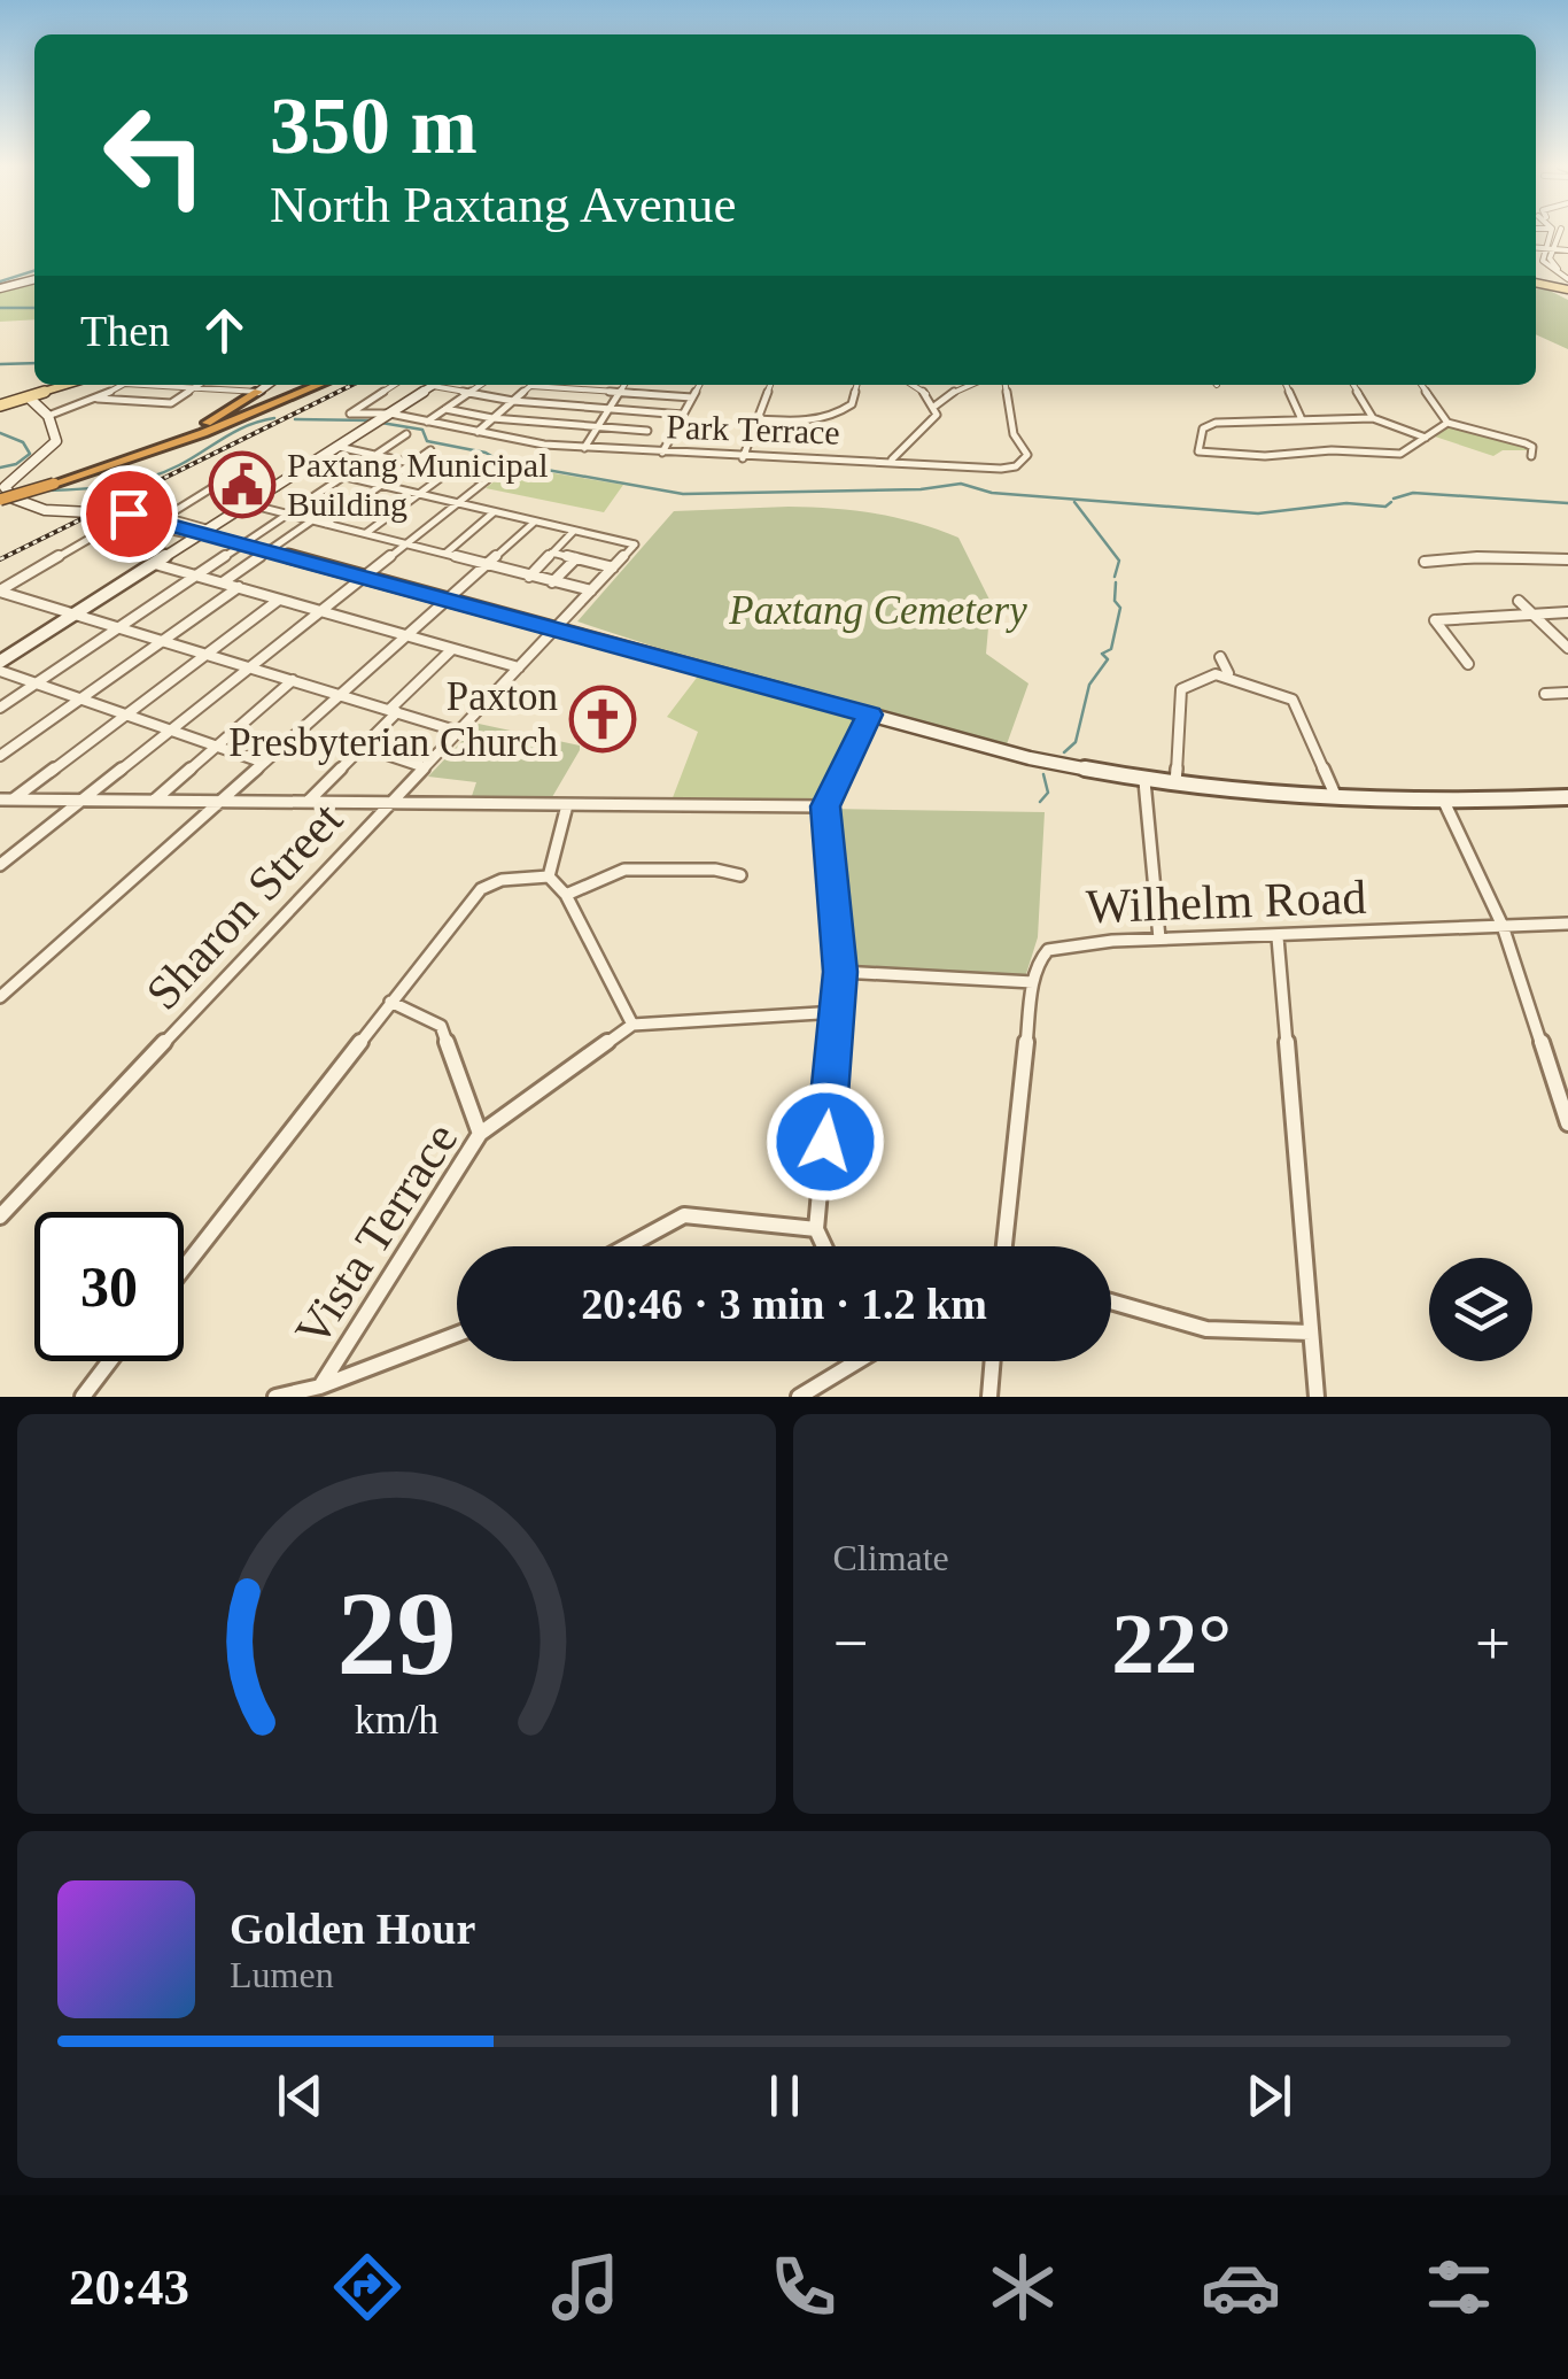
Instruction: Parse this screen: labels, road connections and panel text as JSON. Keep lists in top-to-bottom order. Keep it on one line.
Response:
{"streets":{"street":["Park Terrace","Wilhelm Road","Sharon Street","Vista Terrace"]},"parks":["Paxtang Cemetery"],"places":{"public building":["Paxtang Municipal Building"],"church":["Paxton Presbyterian Church"]},"page":{"turn":["350 m","North Paxtang Avenue"],"then":"Then","limit":"30","trip":"20:46 · 3 min · 1.2 km","tile":"Climate","heat":["−","22°","+"],"song":["Golden Hour","Lumen"],"tabs":"20:43","gauge":["29","km/h"]}}
